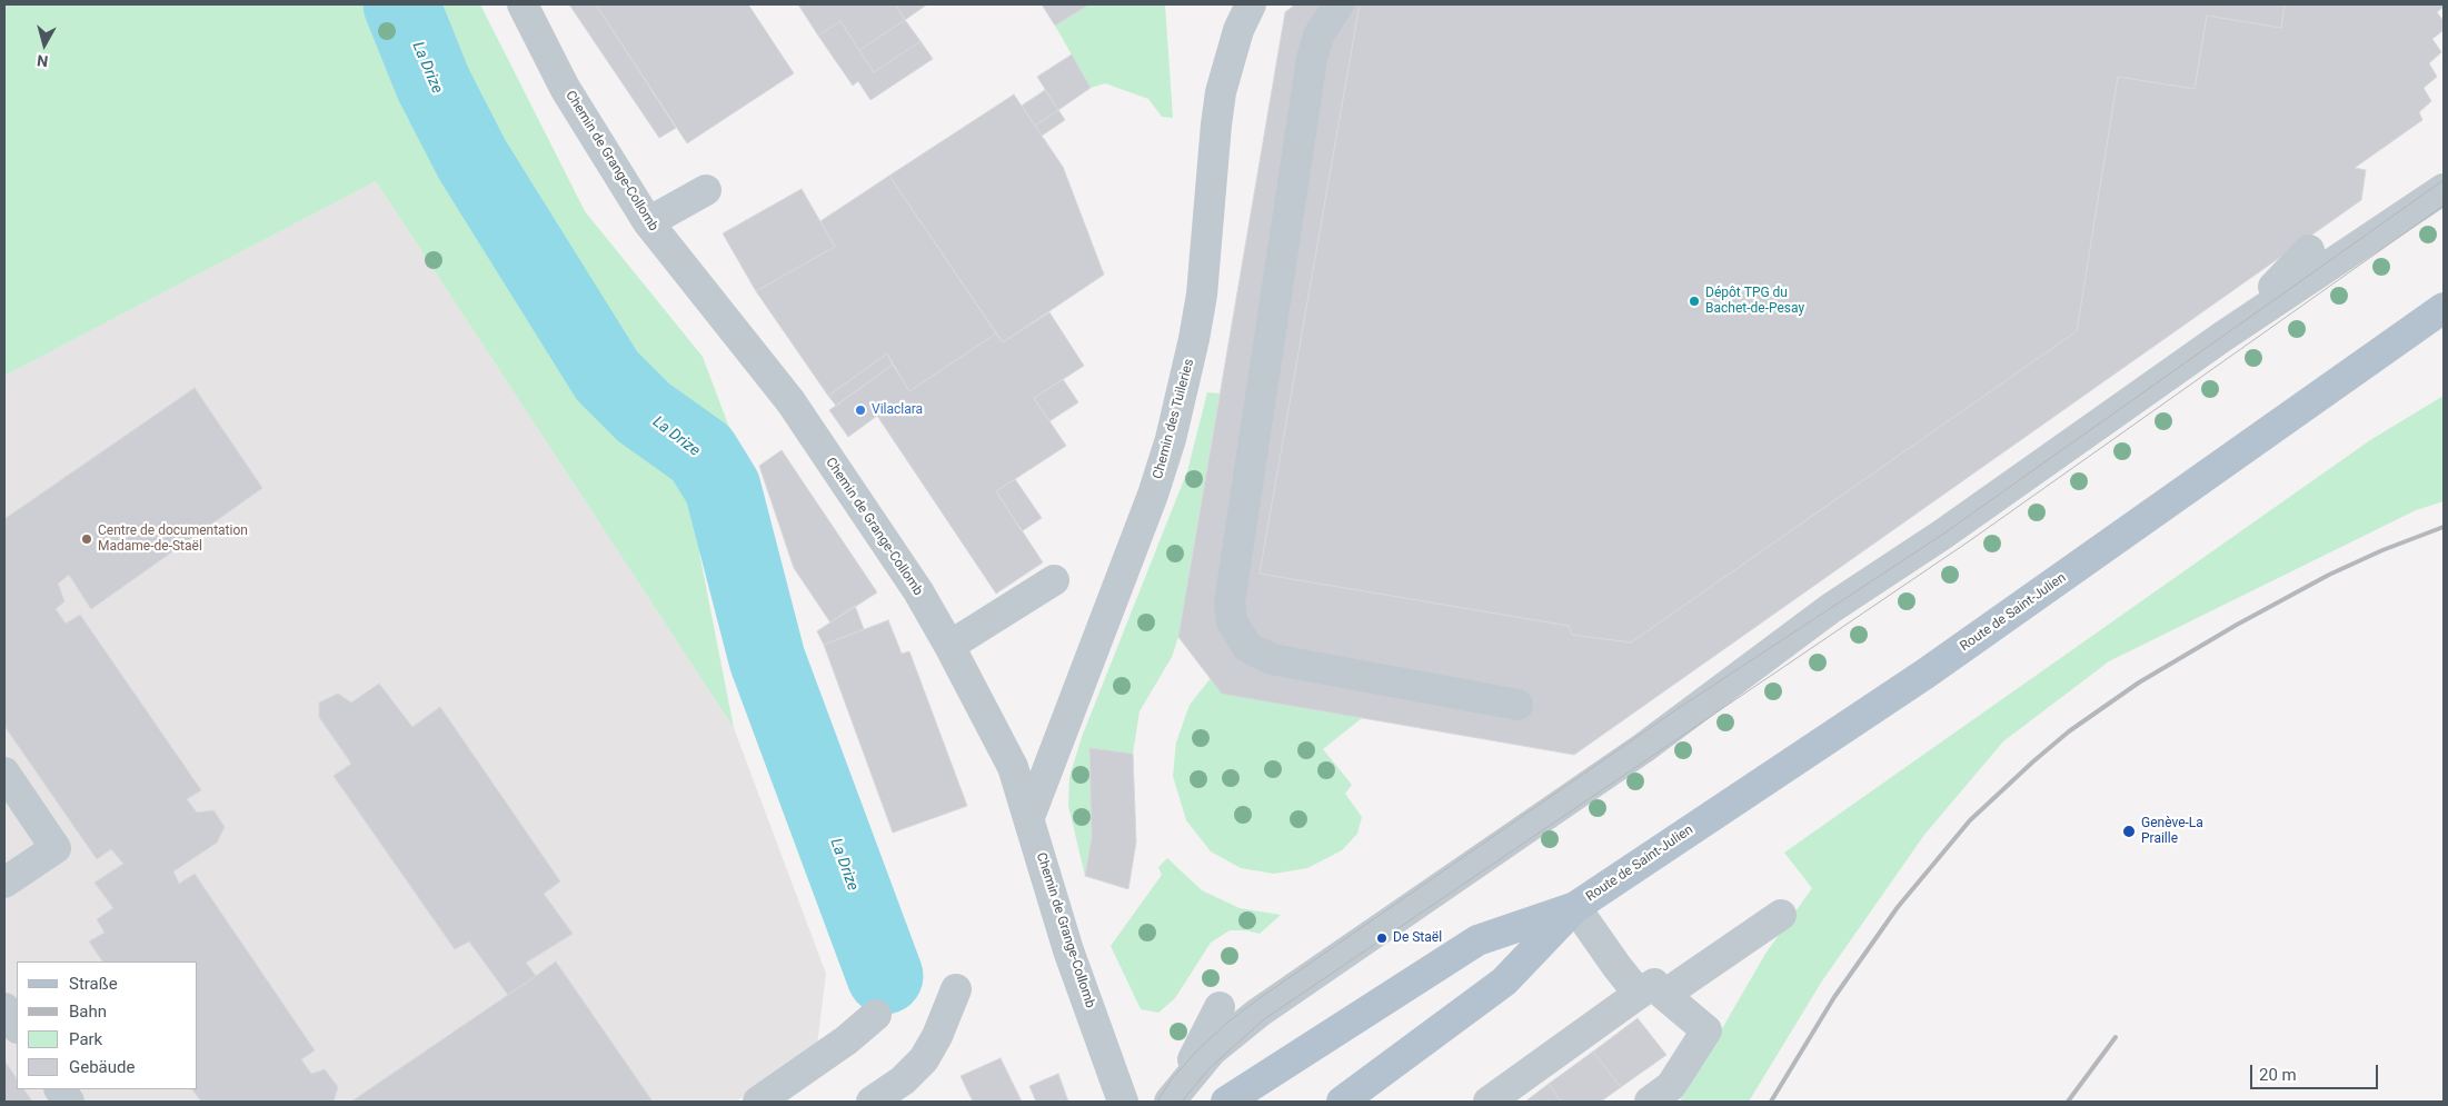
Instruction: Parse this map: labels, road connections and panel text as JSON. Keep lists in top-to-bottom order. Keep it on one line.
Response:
{"streets":{"main road":["Route de Saint-Julien"],"street":["Chemin de Grange-Collomb","Chemin des Tuileries"]},"crossings":[["Chemin de Grange-Collomb","Chemin des Tuileries"]],"water":["La Drize"],"places":["Dépôt TPG du Bachet-de-Pesay","Vilaclara","Centre de documentation Madame-de-Staël","Genève-La Praille","De Staël"],"legend":["Straße","Bahn","Park","Gebäude"],"scale_bar":"20 m","north":"bottom"}
